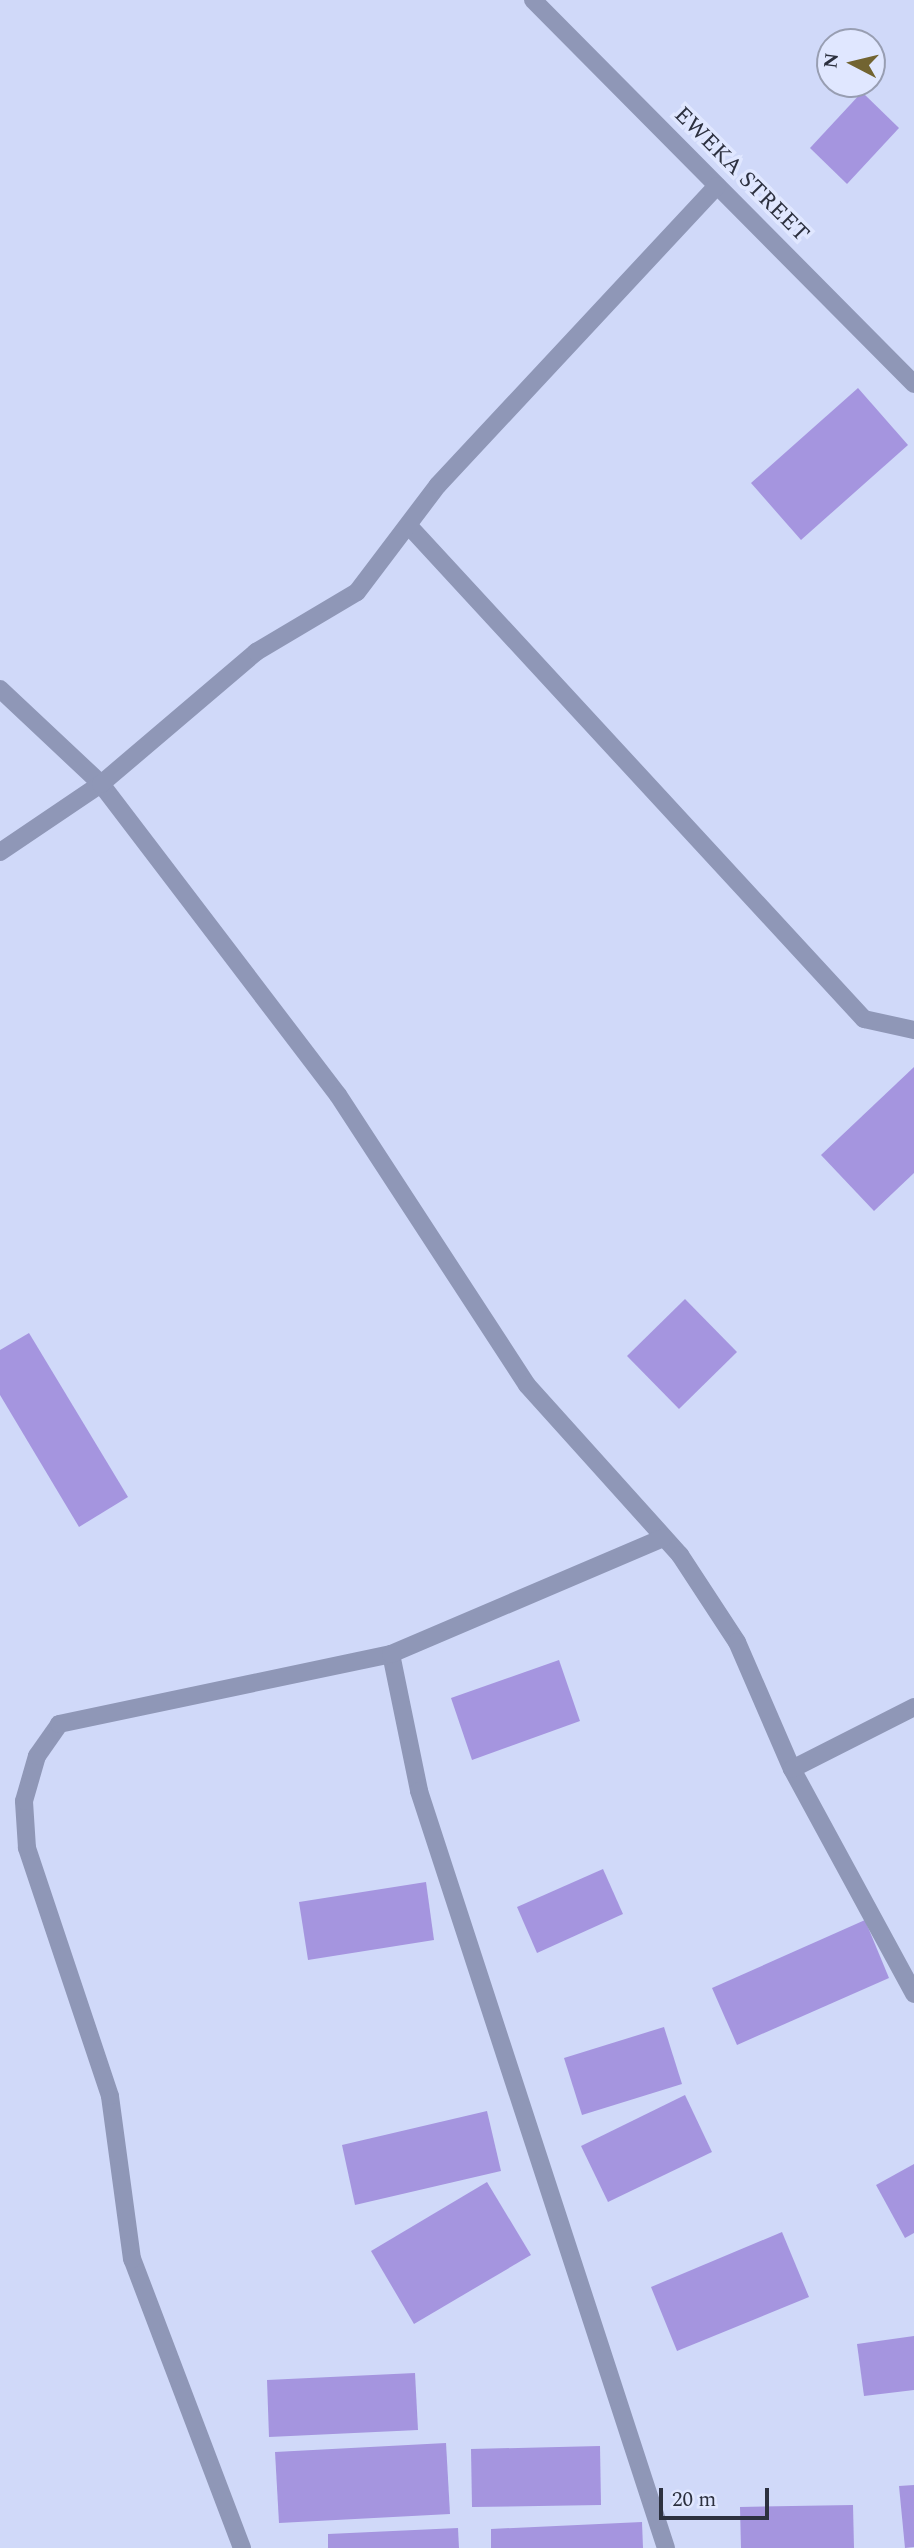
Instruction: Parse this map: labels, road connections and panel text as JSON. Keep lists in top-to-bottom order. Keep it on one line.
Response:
{"streets":{"street":["EWEKA STREET"]},"scale_bar":"20 m","north":"left"}
